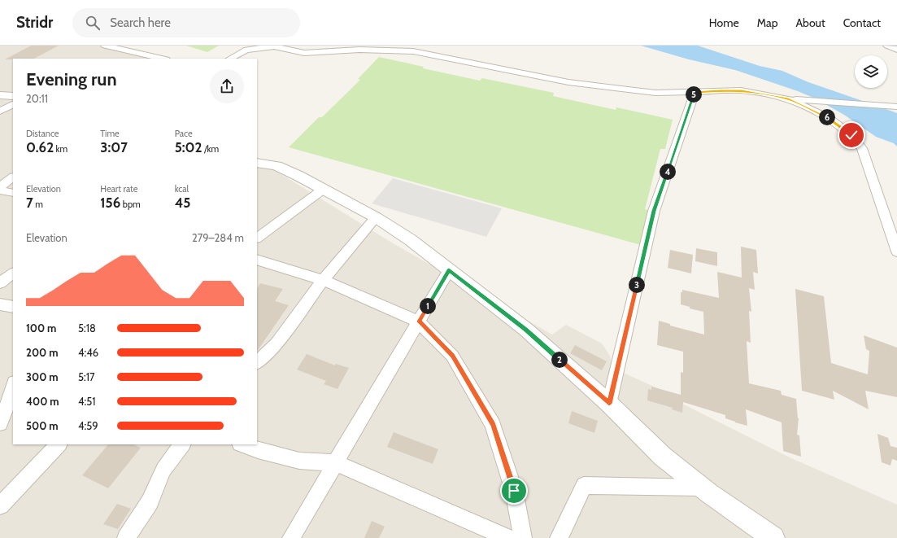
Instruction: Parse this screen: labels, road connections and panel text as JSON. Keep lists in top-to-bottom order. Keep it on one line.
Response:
{"page":{"header":"Stridr","search":"Search here","nav":["Home","Map","About","Contact"],"heading":["Evening run","20:11"],"pins":["5","6","4","3","1","2"],"stats":[["Distance","0.62 km"],["Time","3:07"],["Pace","5:02 /km"],["Elevation","7 m"],["Heart rate","156 bpm"],["kcal","45"]],"chart":["Elevation","279–284 m"],"list":[{"name":"100 m","note":"5:18"},{"name":"200 m","note":"4:46"},{"name":"300 m","note":"5:17"},{"name":"400 m","note":"4:51"},{"name":"500 m","note":"4:59"}]}}
